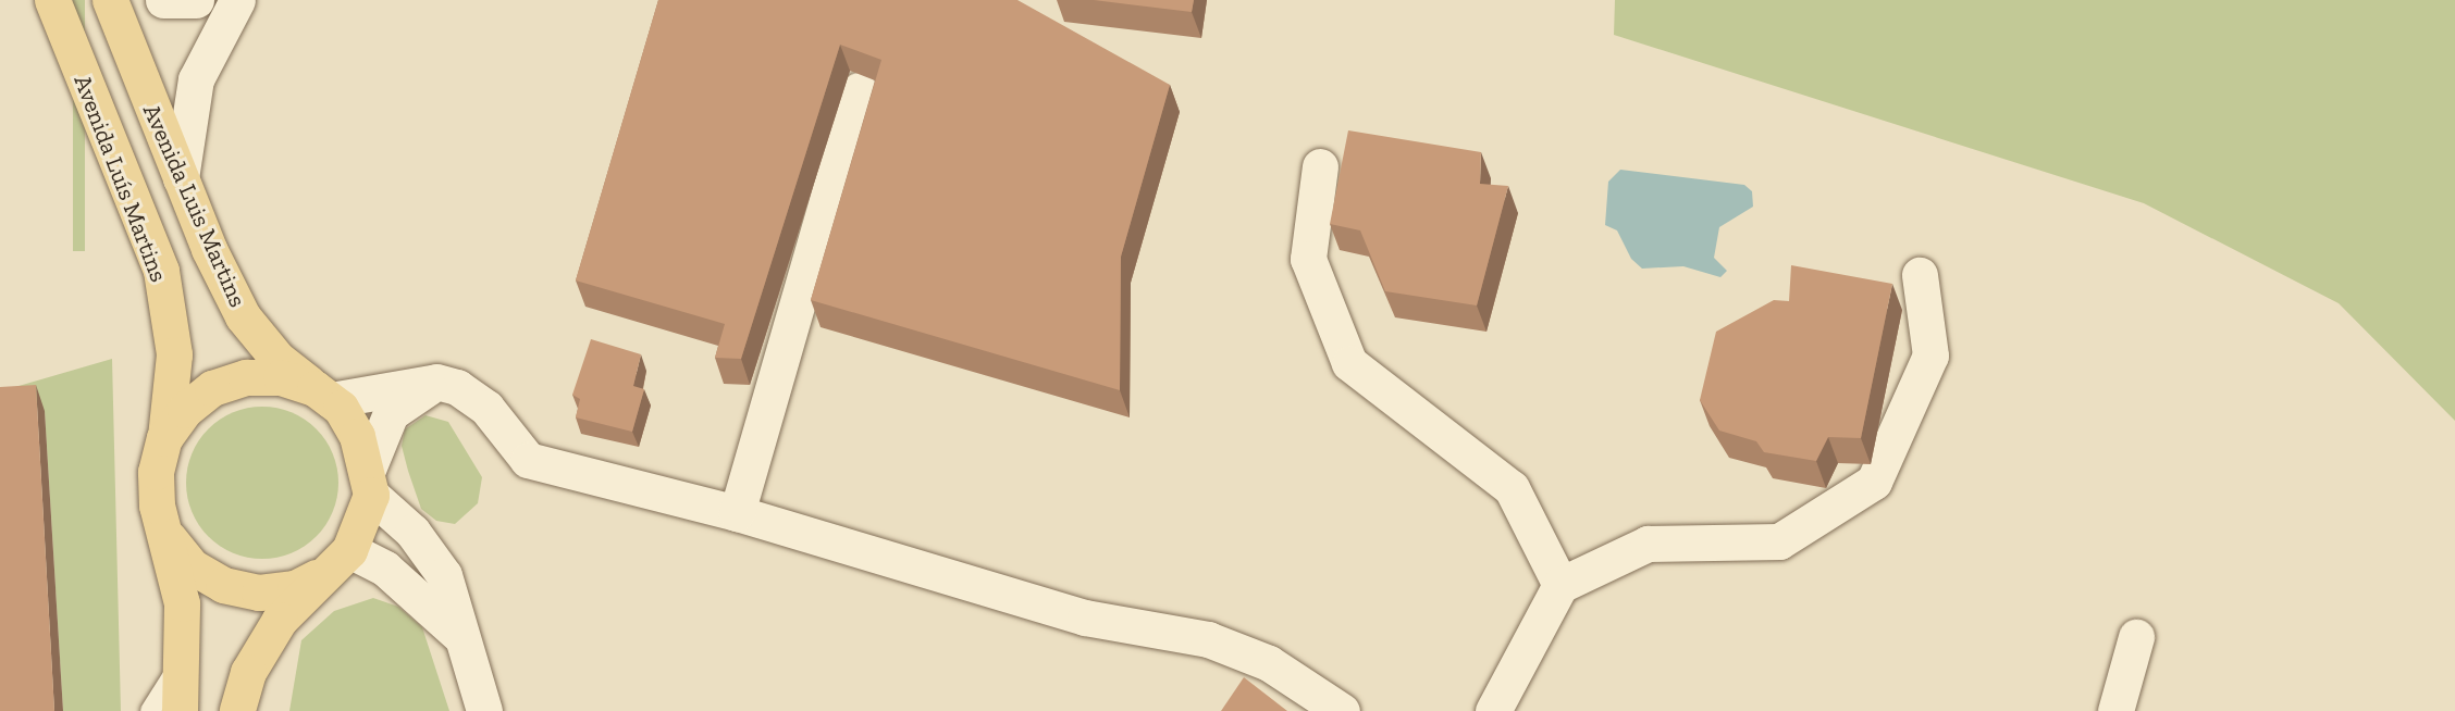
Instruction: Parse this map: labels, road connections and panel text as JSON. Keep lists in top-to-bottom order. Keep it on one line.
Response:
{"streets":{"main road":["Avenida Luís Martins","Avenida Luis Martins"]},"crossings":[["Avenida Luís Martins","Avenida Luis Martins"]]}
